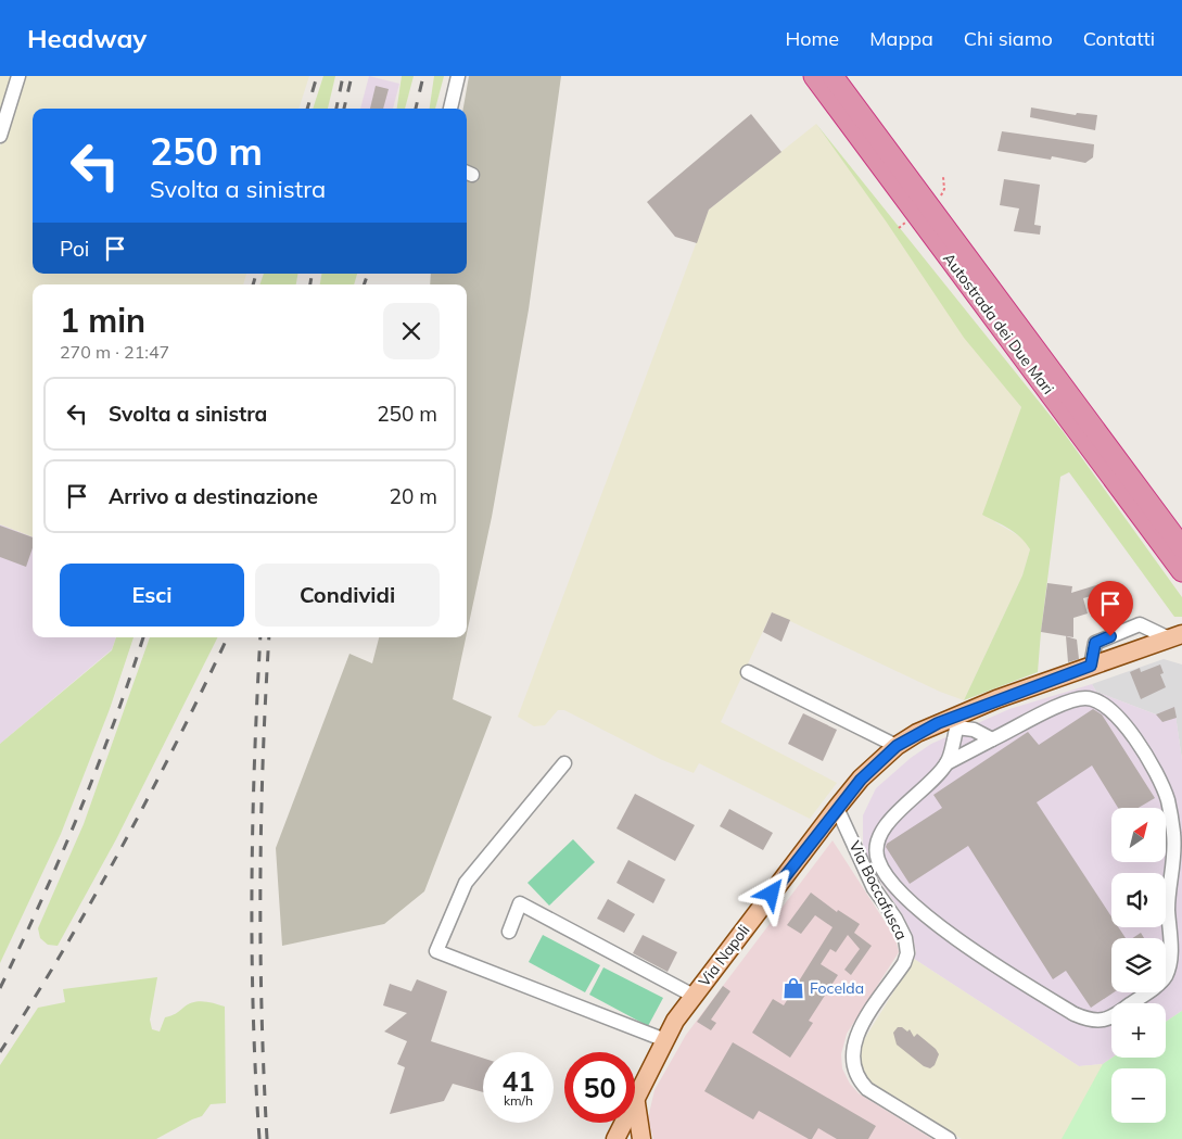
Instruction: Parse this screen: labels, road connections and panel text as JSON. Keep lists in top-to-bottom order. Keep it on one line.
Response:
{"streets":{"highway":["Autostrada dei Due Mari"],"main road":["Via Napoli"],"street":["Via Boccafusca"]},"crossings":[["Via Boccafusca","Via Napoli"]],"places":{"shop":["Focelda"]},"north":"top right","page":{"header":"Headway","nav":["Home","Mappa","Chi siamo","Contatti"],"turn":["250 m","Svolta a sinistra"],"then":"Poi","heading":["1 min","270 m · 21:47"],"list":[{"name":"Svolta a sinistra","value":"250 m"},{"name":"Arrivo a destinazione","value":"20 m"}],"buttons":["Esci","Condividi"],"map_buttons":["+","−"],"speed":"41 km/h","limit":"50"}}
